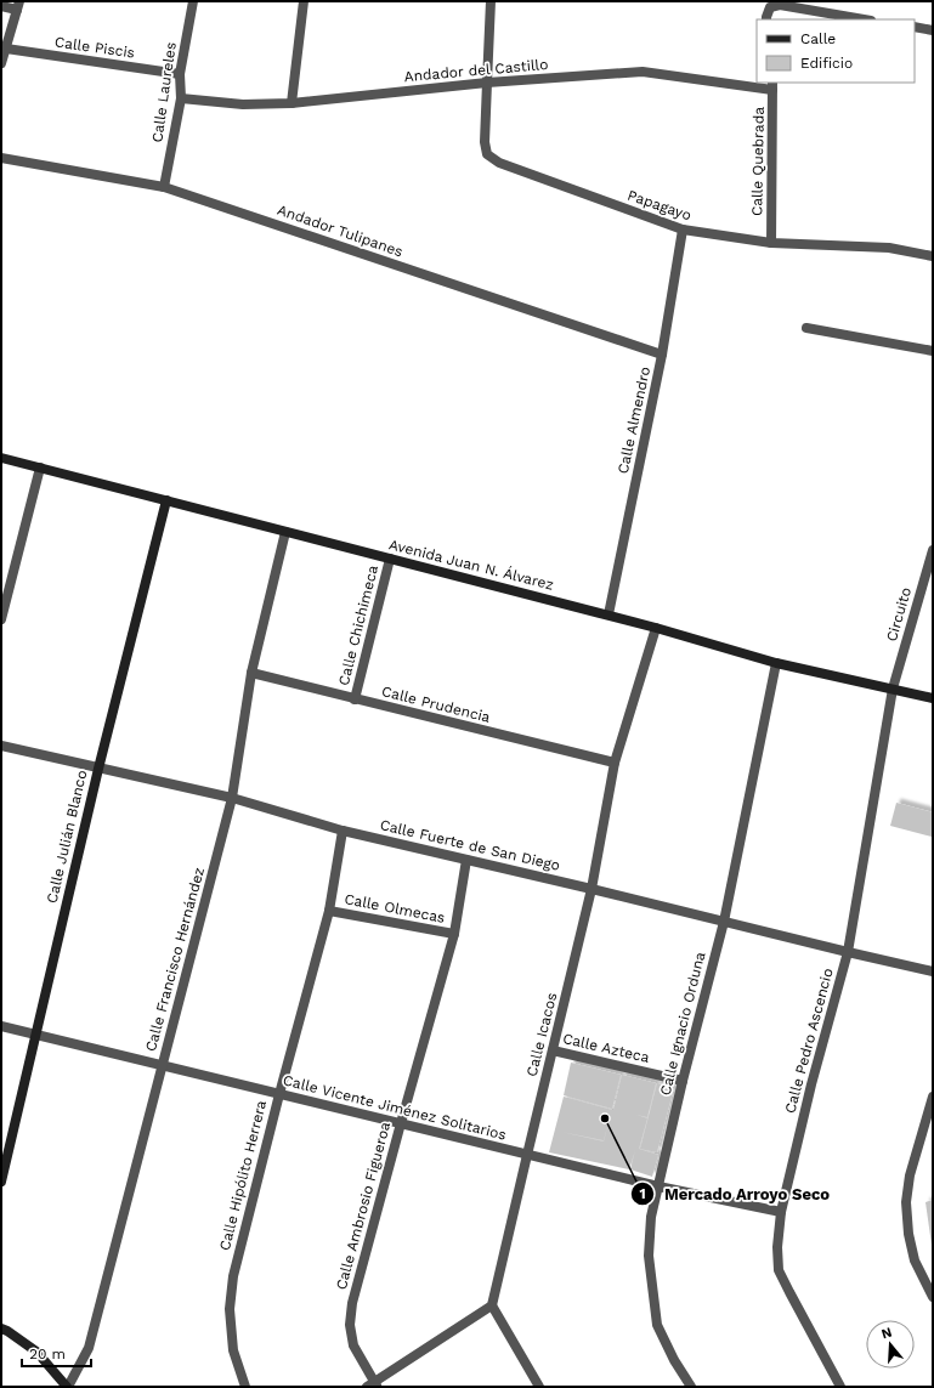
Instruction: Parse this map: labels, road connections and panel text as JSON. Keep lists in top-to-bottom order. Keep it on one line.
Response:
{"streets":{"main road":["Avenida Juan N. Álvarez","Calle Julián Blanco"],"street":["Calle Piscis","Andador del Castillo","Calle Laureles","Calle Quebrada","Papagayo","Andador Tulipanes","Calle Almendro","Circuito","Calle Chichimeca","Calle Prudencia","Calle Fuerte de San Diego","Calle Olmecas","Calle Francisco Hernández","Calle Ignacio Orduna","Calle Icacos","Calle Pedro Ascencio","Calle Azteca","Calle Vicente Jiménez Solitarios","Calle Hipólito Herrera","Calle Ambrosio Figueroa"]},"crossings":[["Calle Piscis","Calle Laureles"],["Andador del Castillo","Calle Laureles"],["Andador del Castillo","Calle Quebrada"],["Andador del Castillo","Papagayo"],["Calle Laureles","Andador Tulipanes"],["Calle Quebrada","Papagayo"],["Papagayo","Calle Almendro"],["Andador Tulipanes","Calle Almendro"],["Calle Almendro","Avenida Juan N. Álvarez"],["Avenida Juan N. Álvarez","Circuito"],["Avenida Juan N. Álvarez","Calle Chichimeca"],["Avenida Juan N. Álvarez","Calle Julián Blanco"],["Avenida Juan N. Álvarez","Calle Francisco Hernández"],["Avenida Juan N. Álvarez","Calle Ignacio Orduna"],["Avenida Juan N. Álvarez","Calle Icacos"],["Avenida Juan N. Álvarez","Calle Pedro Ascencio"],["Circuito","Calle Pedro Ascencio"],["Calle Chichimeca","Calle Prudencia"],["Calle Prudencia","Calle Francisco Hernández"],["Calle Prudencia","Calle Icacos"],["Calle Julián Blanco","Calle Fuerte de San Diego"],["Calle Julián Blanco","Calle Vicente Jiménez Solitarios"],["Calle Fuerte de San Diego","Calle Francisco Hernández"],["Calle Fuerte de San Diego","Calle Ignacio Orduna"],["Calle Fuerte de San Diego","Calle Icacos"],["Calle Fuerte de San Diego","Calle Pedro Ascencio"],["Calle Fuerte de San Diego","Calle Hipólito Herrera"],["Calle Fuerte de San Diego","Calle Ambrosio Figueroa"],["Calle Olmecas","Calle Hipólito Herrera"],["Calle Olmecas","Calle Ambrosio Figueroa"],["Calle Francisco Hernández","Calle Vicente Jiménez Solitarios"],["Calle Ignacio Orduna","Calle Azteca"],["Calle Ignacio Orduna","Calle Vicente Jiménez Solitarios"],["Calle Icacos","Calle Azteca"],["Calle Icacos","Calle Vicente Jiménez Solitarios"],["Calle Pedro Ascencio","Calle Vicente Jiménez Solitarios"],["Calle Vicente Jiménez Solitarios","Calle Hipólito Herrera"],["Calle Vicente Jiménez Solitarios","Calle Ambrosio Figueroa"]],"places":["Mercado Arroyo Seco"],"legend":["Calle","Edificio"],"scale_bar":"20 m","north":"top"}
